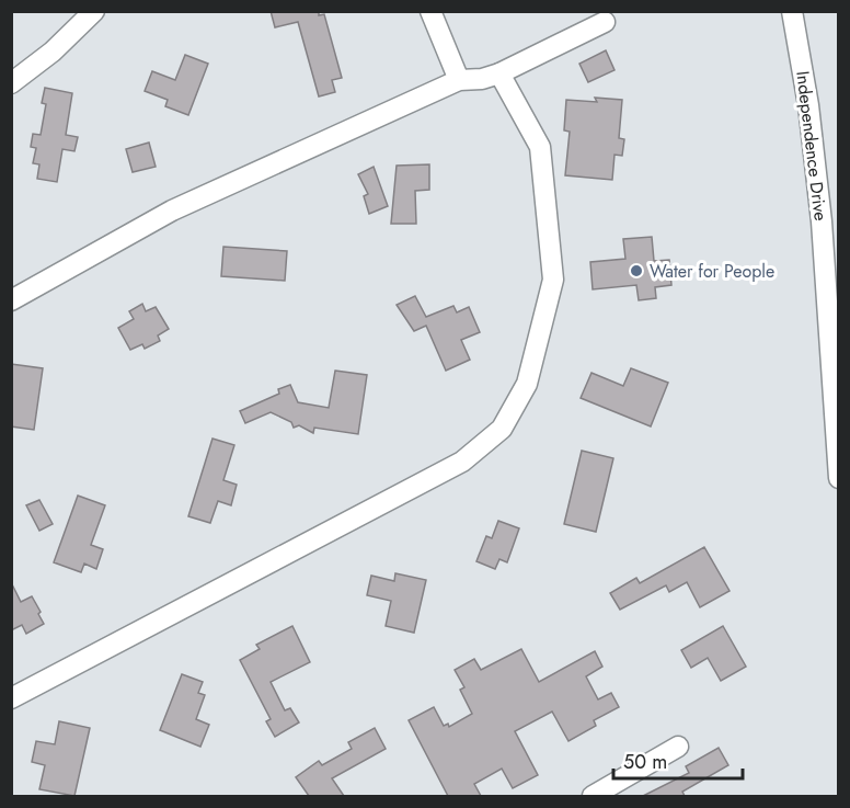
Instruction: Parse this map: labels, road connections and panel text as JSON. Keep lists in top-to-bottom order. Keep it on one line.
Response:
{"streets":{"street":["Independence Drive"]},"places":["Water for People"],"scale_bar":"50 m"}
